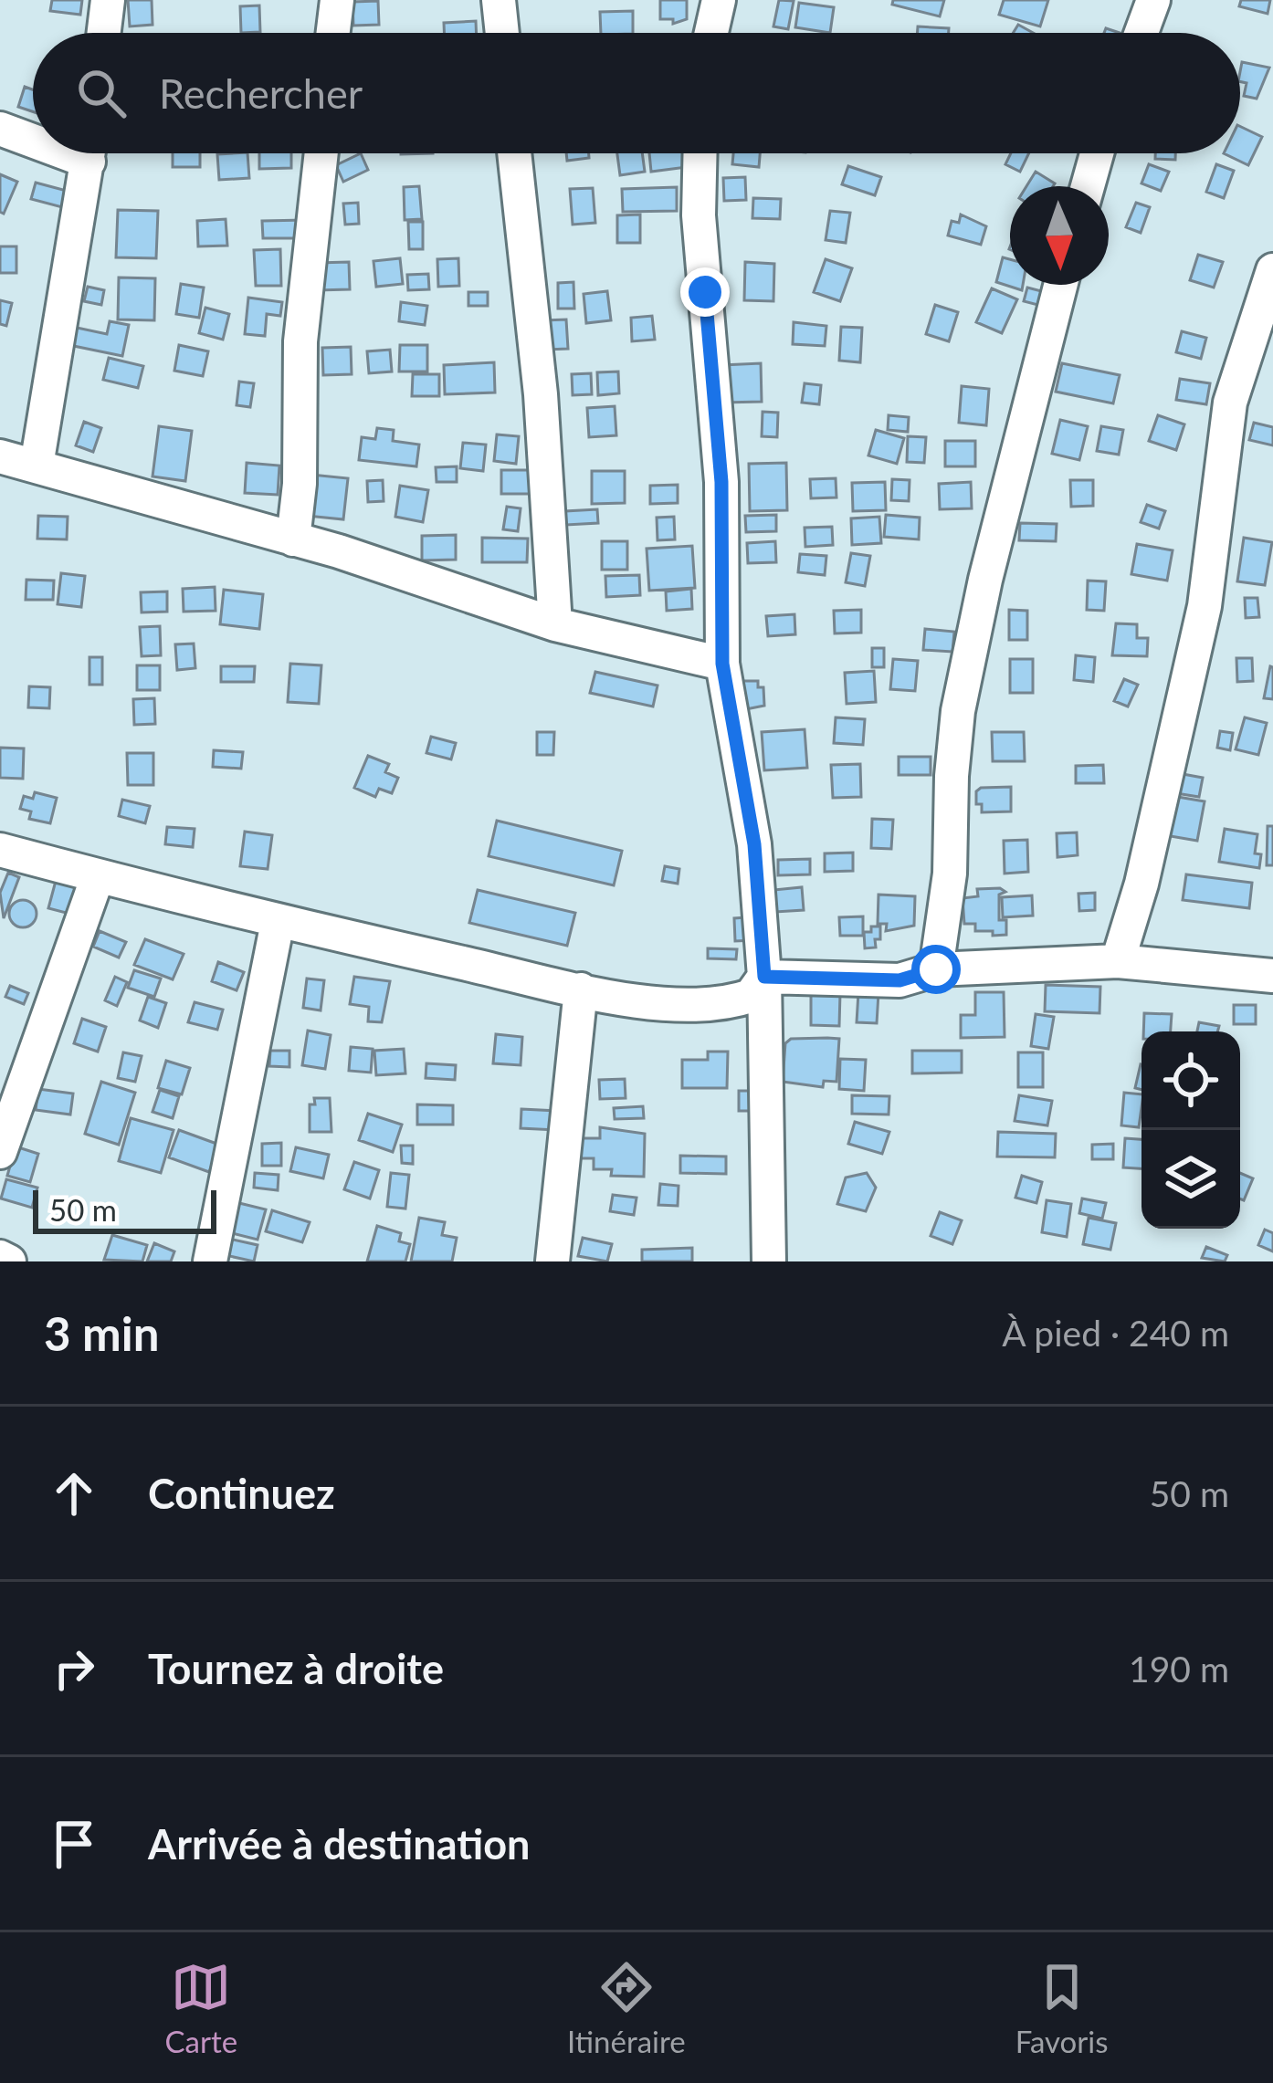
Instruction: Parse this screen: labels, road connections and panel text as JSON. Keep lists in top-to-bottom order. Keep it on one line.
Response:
{"scale_bar":"50 m","north":"bottom","page":{"search":"Rechercher","scale":"50 m","heading":["3 min","À pied · 240 m"],"list":[["Continuez","50 m"],["Tournez à droite","190 m"],"Arrivée à destination"],"nav":["Carte","Itinéraire","Favoris"]}}
